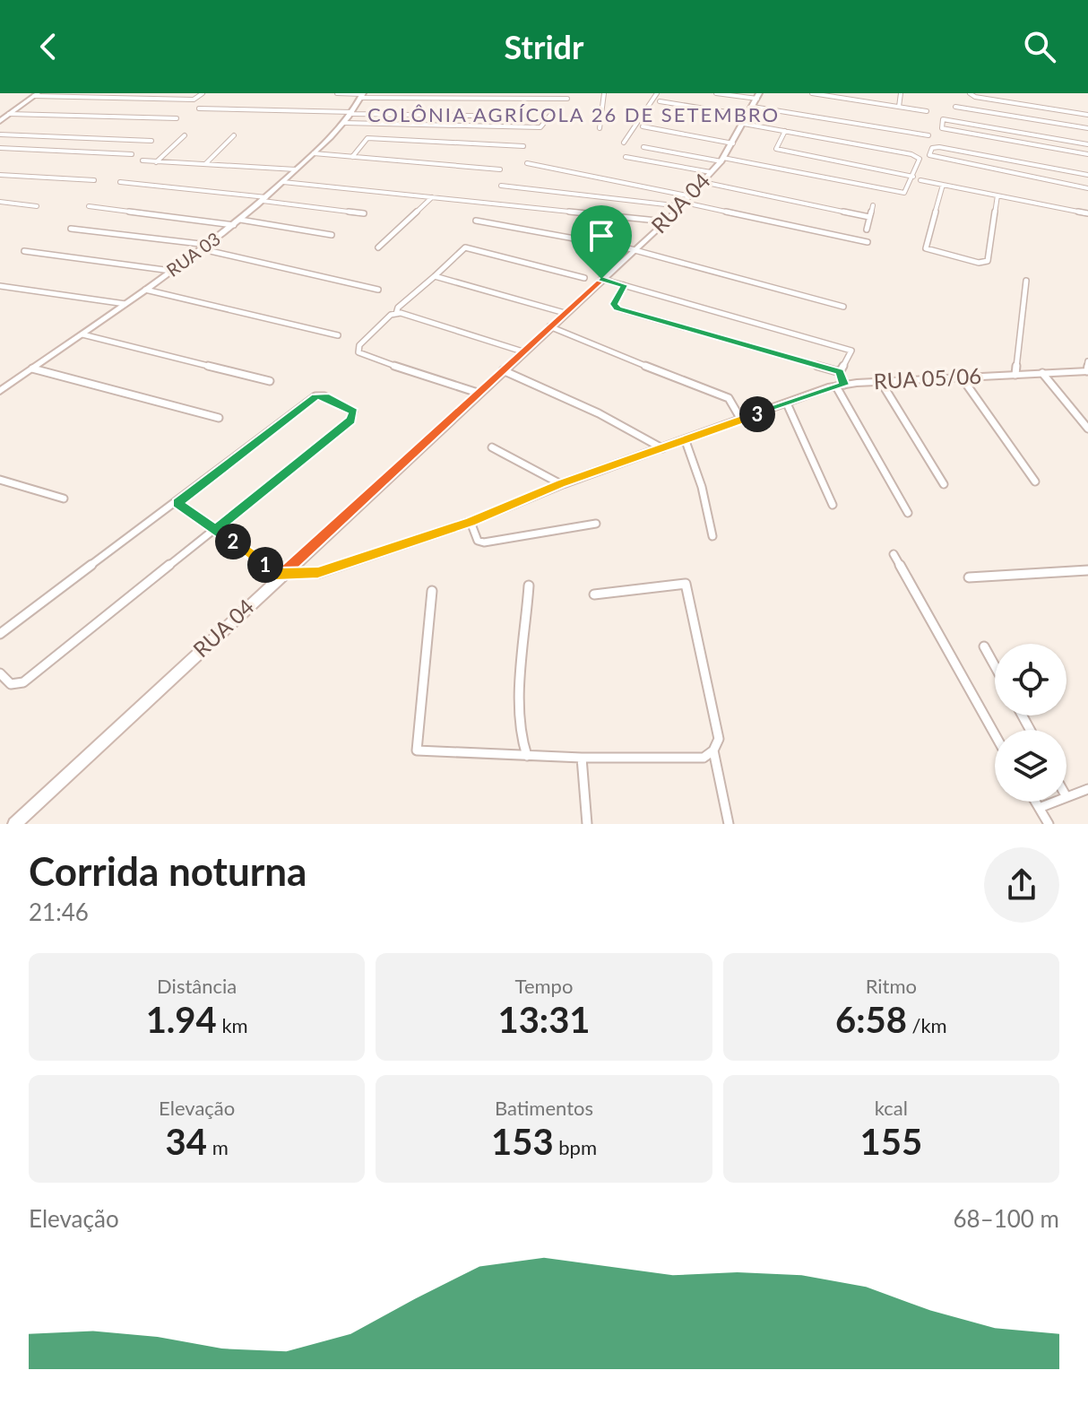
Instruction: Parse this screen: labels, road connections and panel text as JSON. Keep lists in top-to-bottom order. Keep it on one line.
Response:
{"streets":{"street":["RUA 04","RUA 03","RUA 05/06"]},"crossings":[["RUA 04","RUA 05/06"]],"districts":["COLÔNIA AGRÍCOLA 26 DE SETEMBRO"],"page":{"header":"Stridr","pins":["3","2","1"],"heading":["Corrida noturna","21:46"],"stats":[["Distância","1.94 km"],["Tempo","13:31"],["Ritmo","6:58 /km"],["Elevação","34 m"],["Batimentos","153 bpm"],["kcal","155"]],"chart":["Elevação","68–100 m"]}}
